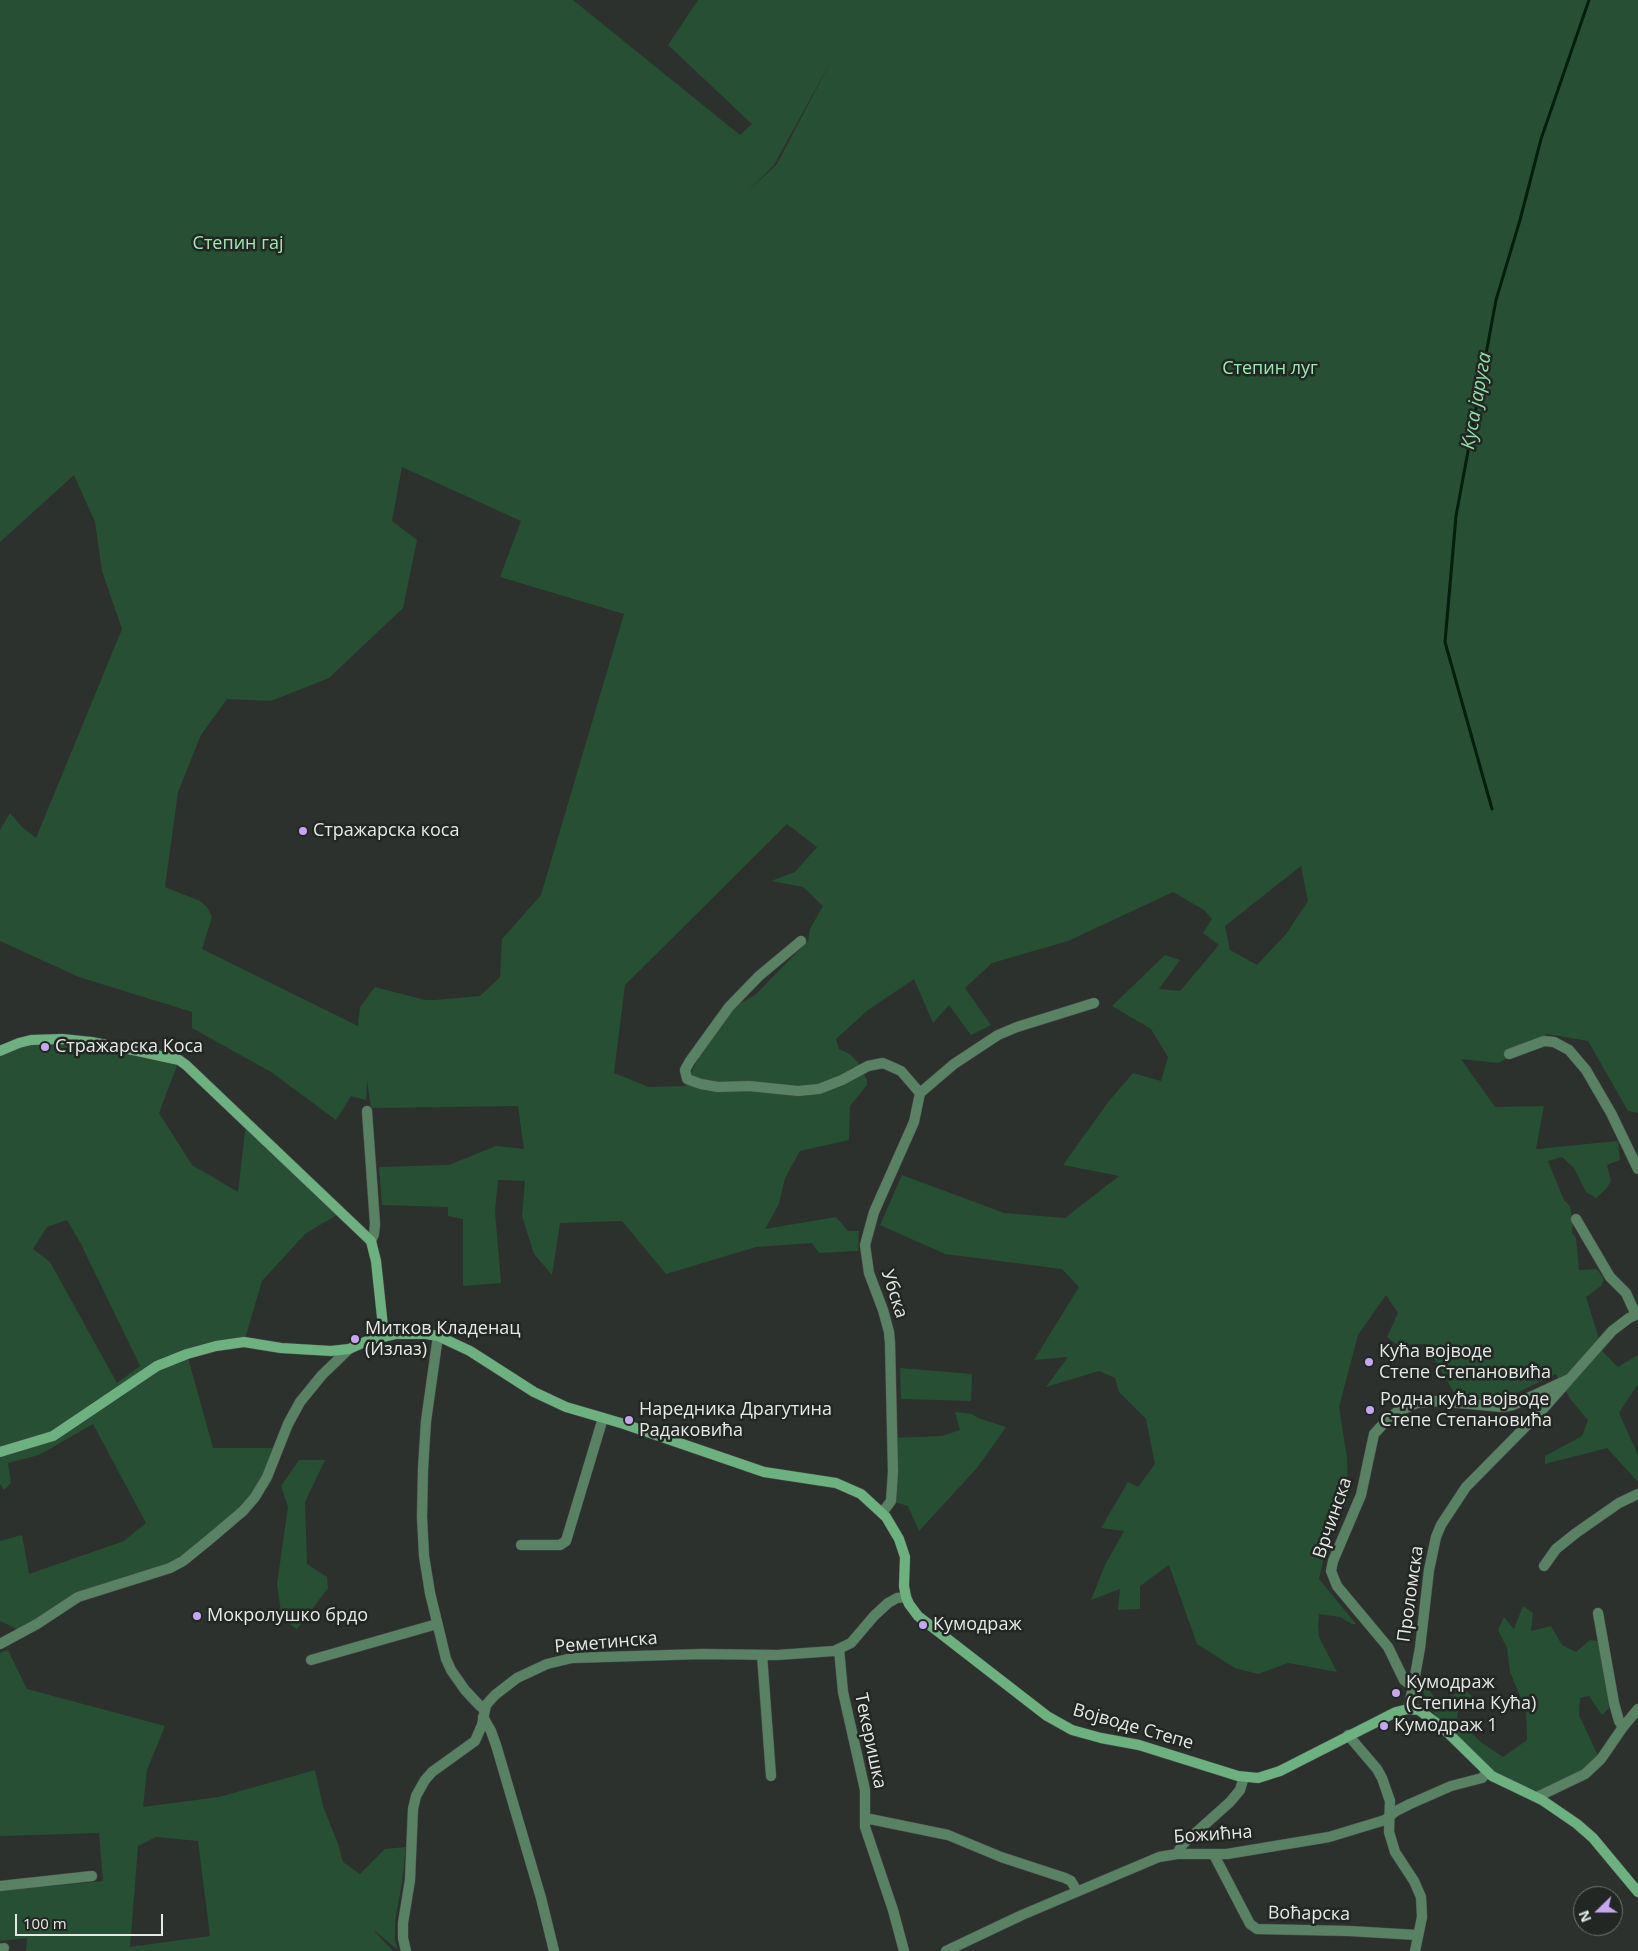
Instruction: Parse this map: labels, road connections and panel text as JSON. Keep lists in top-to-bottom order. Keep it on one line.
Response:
{"streets":{"street":["Убска","Врчинска","Проломска","Реметинска","Војводе Степе","Текеришка","Божићна","Воћарска"]},"crossings":[["Врчинска","Проломска"],["Реметинска","Текеришка"],["Божићна","Воћарска"]],"water":["Куса јаруга"],"parks":["Степин гај","Степин луг"],"places":["Стражарска коса","Стражарска Коса","Митков Кладенац (Излаз)","Кућа војводе Степе Степановића","Родна кућа војводе Степе Степановића","Наредника Драгутина Радаковића","Мокролушко брдо","Кумодраж","Кумодраж (Степина Кућа)","Кумодраж 1"],"scale_bar":"100 m","north":"left"}
